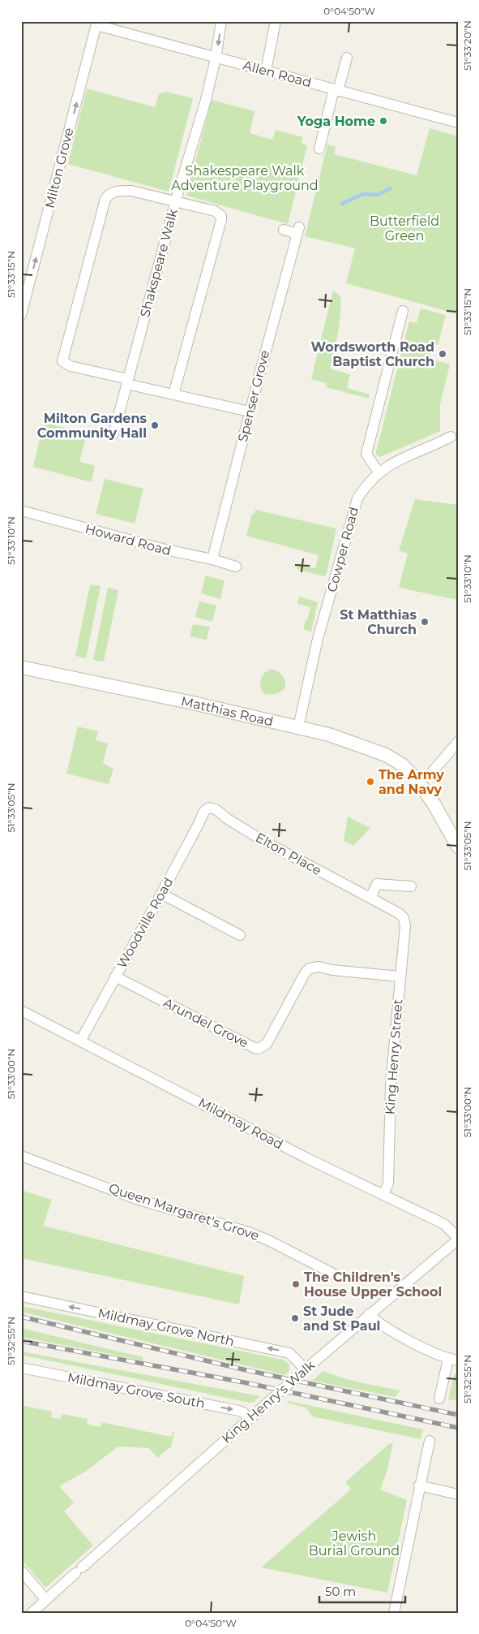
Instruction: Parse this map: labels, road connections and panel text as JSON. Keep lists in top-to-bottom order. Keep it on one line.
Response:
{"streets":{"street":["Allen Road","Milton Grove","Shakspeare Walk","Spenser Grove","Howard Road","Cowper Road","Matthias Road","Elton Place","Woodville Road","Arundel Grove","King Henry Street","Mildmay Road","Queen Margaret's Grove","Mildmay Grove North","Mildmay Grove South","King Henry's Walk"]},"crossings":[["Allen Road","Milton Grove"],["Allen Road","Shakspeare Walk"],["Spenser Grove","Howard Road"],["Cowper Road","Matthias Road"],["Elton Place","Woodville Road"],["Elton Place","King Henry Street"],["Woodville Road","Arundel Grove"],["Woodville Road","Mildmay Road"],["Arundel Grove","King Henry Street"],["King Henry Street","Mildmay Road"],["Mildmay Road","King Henry's Walk"],["Mildmay Grove North","King Henry's Walk"],["Mildmay Grove South","King Henry's Walk"]],"one_way":["Milton Grove","Mildmay Grove North","Mildmay Grove South"],"parks":["Shakespeare Walk Adventure Playground","Butterfield Green","Jewish Burial Ground"],"places":["Yoga Home","Wordsworth Road Baptist Church","Milton Gardens Community Hall","St Matthias Church","The Army and Navy","The Children's House Upper School","St Jude and St Paul"],"scale_bar":"50 m","coordinates":["0°04'50\"W","51°33'20\"N","51°33'15\"N","51°33'10\"N","51°33'05\"N","51°33'00\"N","51°32'55\"N"]}
